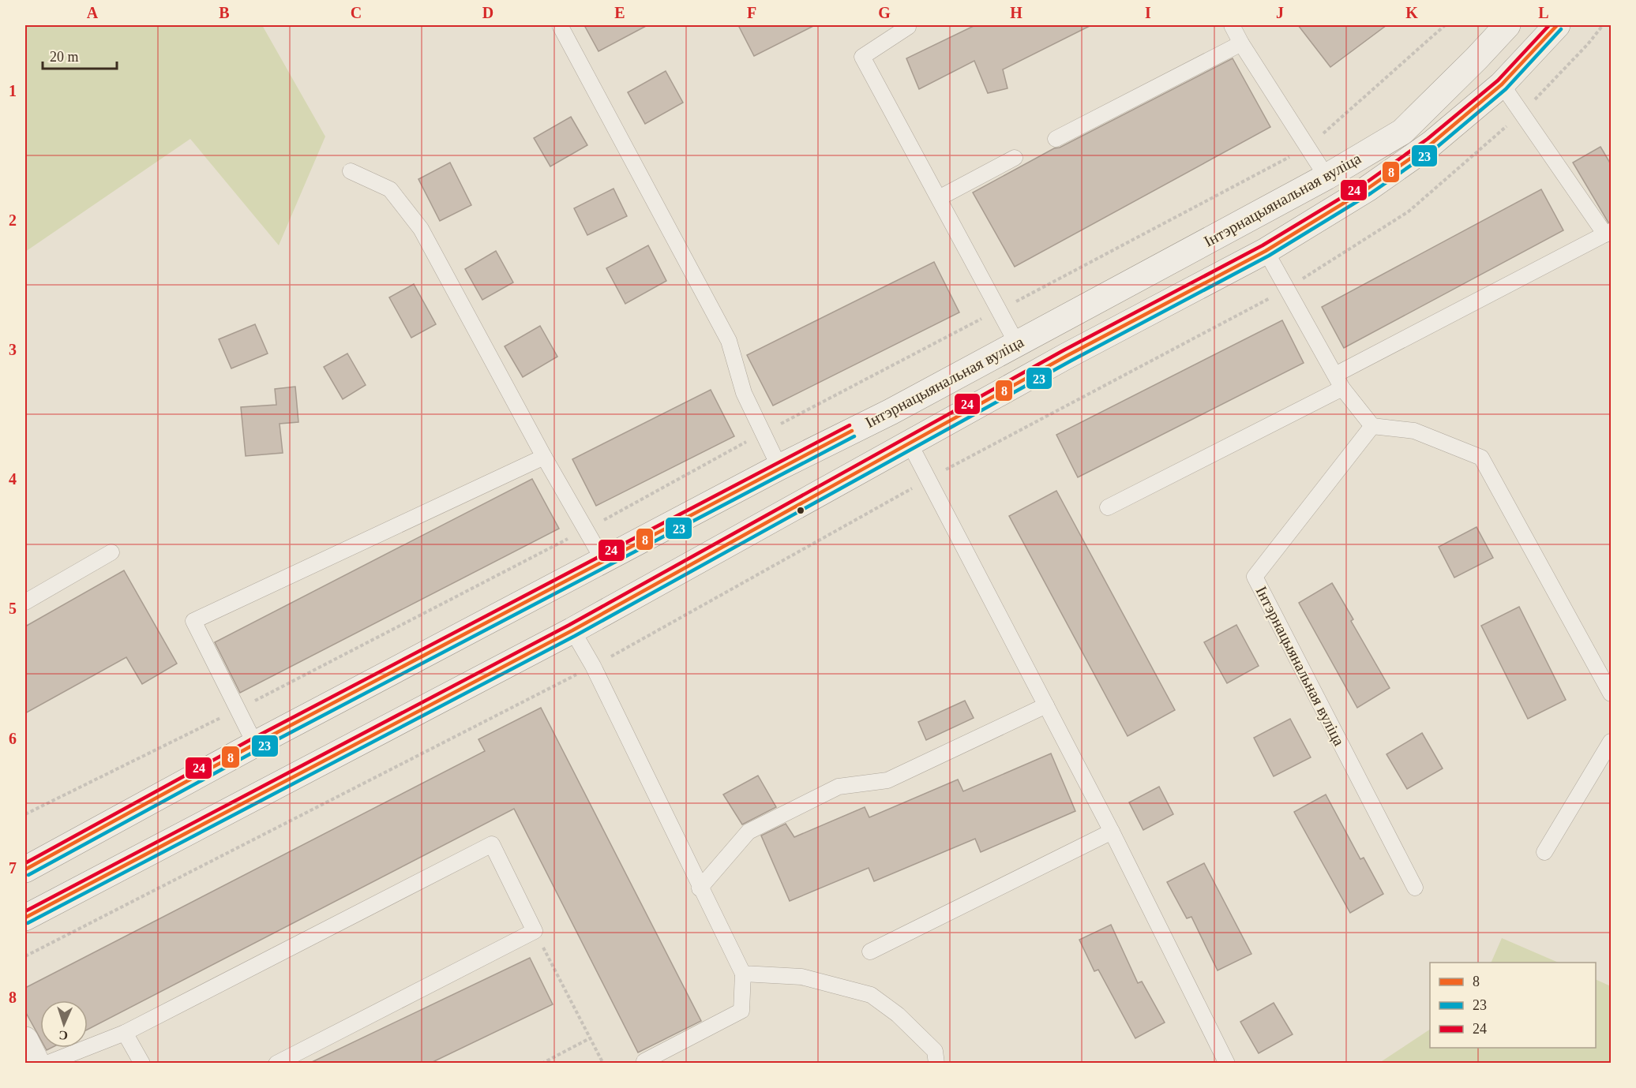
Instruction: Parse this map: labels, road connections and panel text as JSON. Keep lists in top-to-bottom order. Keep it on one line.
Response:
{"streets":{"main road":["Інтэрнацыянальная вуліца"]},"lines":["transit line 8","transit line 24","transit line 23"],"legend":["8","23","24"],"scale_bar":"20 m","north":"bottom","grid":{"columns":["A","B","C","D","E","F","G","H","I","J","K","L"],"rows":["1","2","3","4","5","6","7","8"]}}
